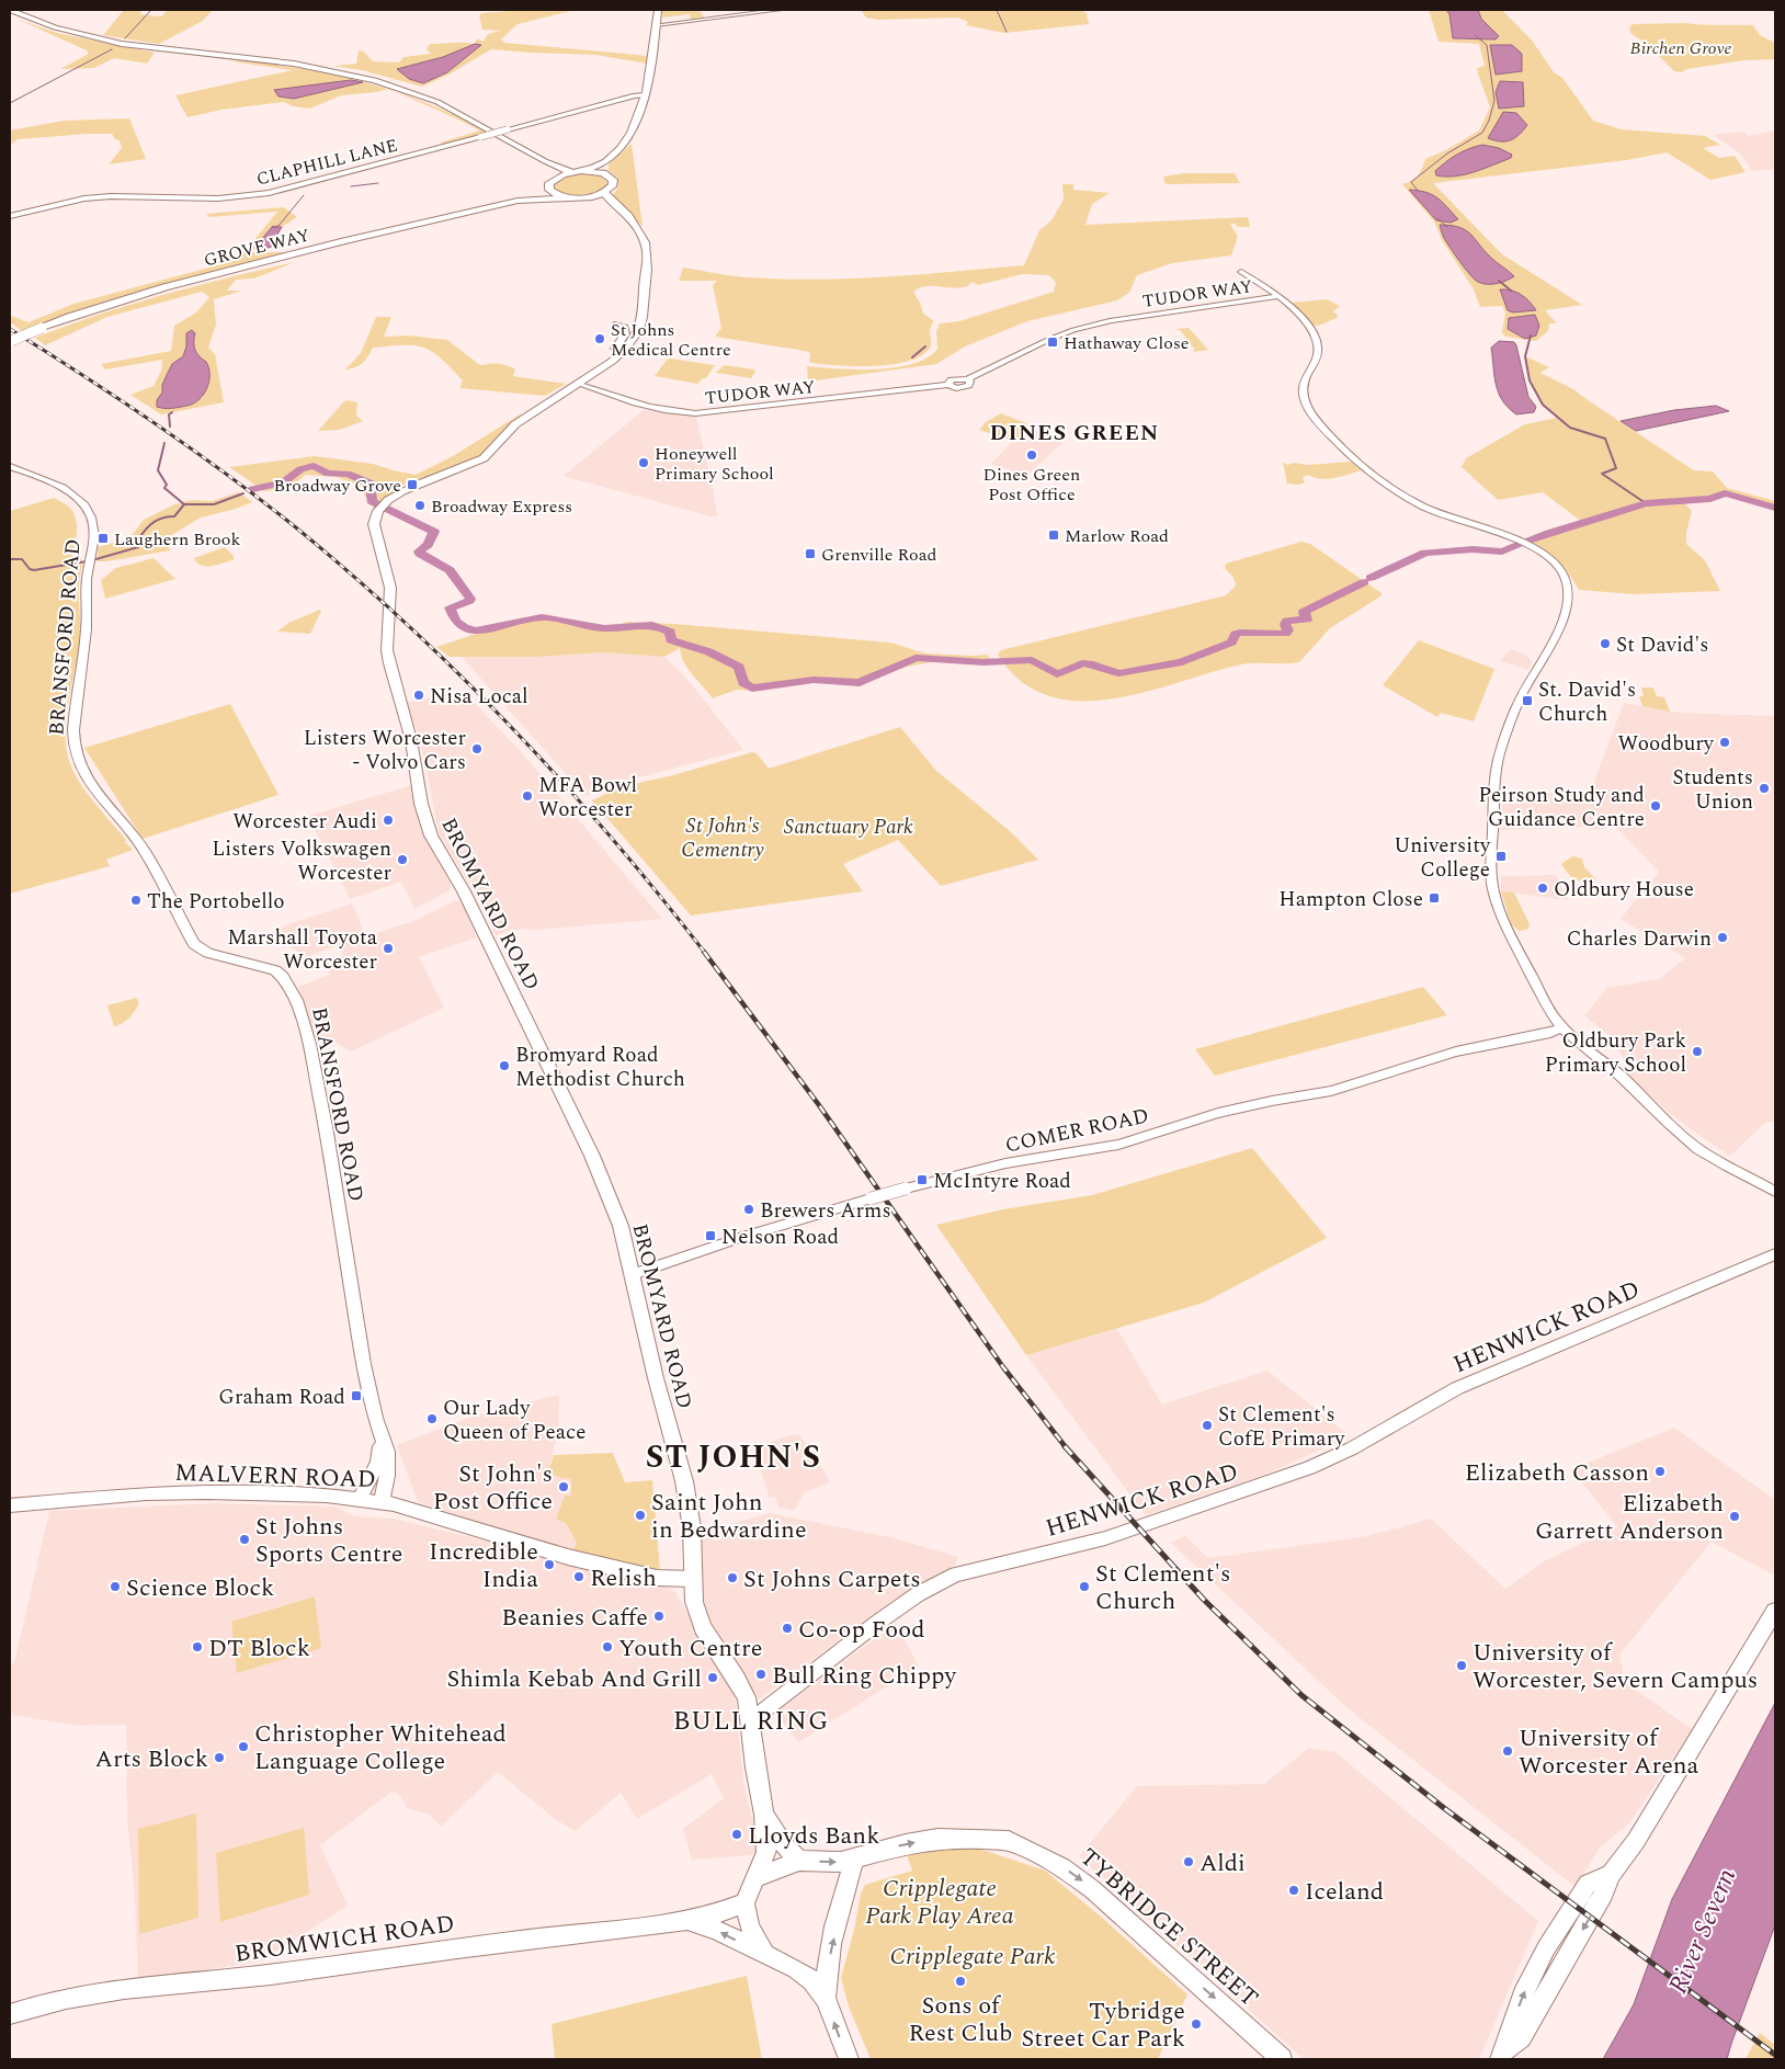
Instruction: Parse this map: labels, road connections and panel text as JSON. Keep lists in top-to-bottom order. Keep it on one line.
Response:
{"streets":{"main road":["GROVE WAY","BRANSFORD ROAD","BROMYARD ROAD","HENWICK ROAD","MALVERN ROAD","TYBRIDGE STREET","BROMWICH ROAD"],"street":["CLAPHILL LANE","TUDOR WAY","COMER ROAD"]},"crossings":[["TUDOR WAY","BROMYARD ROAD"],["BRANSFORD ROAD","MALVERN ROAD"],["BROMYARD ROAD","COMER ROAD"],["BROMYARD ROAD","MALVERN ROAD"]],"one_way":["TYBRIDGE STREET"],"districts":["DINES GREEN","ST JOHN'S","BULL RING"],"water":["River Severn"],"parks":["Birchen Grove","St John's Cementry","Sanctuary Park","Cripplegate Park Play Area","Cripplegate Park"],"places":{"other":["St Johns Medical Centre","Dines Green Post Office","Honeywell Primary School","Broadway Express","St David's","Nisa Local","Woodbury","Listers Worcester - Volvo Cars","Students Union","MFA Bowl Worcester","Peirson Study and Guidance Centre","Worcester Audi","Listers Volkswagen Worcester","Oldbury House","The Portobello","Charles Darwin","Marshall Toyota Worcester","Oldbury Park Primary School","Bromyard Road Methodist Church","Brewers Arms","Our Lady Queen of Peace","St Clement's CofE Primary","Elizabeth Casson","St John's Post Office","Saint John in Bedwardine","Elizabeth Garrett Anderson","St Johns Sports Centre","Incredible India","Relish","St Johns Carpets","Science Block","St Clement's Church","Beanies Caffe","Co-op Food","DT Block","Youth Centre","University of Worcester, Severn Campus","Bull Ring Chippy","Shimla Kebab And Grill","Christopher Whitehead Language College","University of Worcester Arena","Arts Block","Lloyds Bank","Aldi","Iceland","Sons of Rest Club","Tybridge Street Car Park"],"transit":["Hathaway Close","Broadway Grove","Marlow Road","Laughern Brook","Grenville Road","St. David's Church","University College","Hampton Close","McIntyre Road","Nelson Road","Graham Road"]}}
